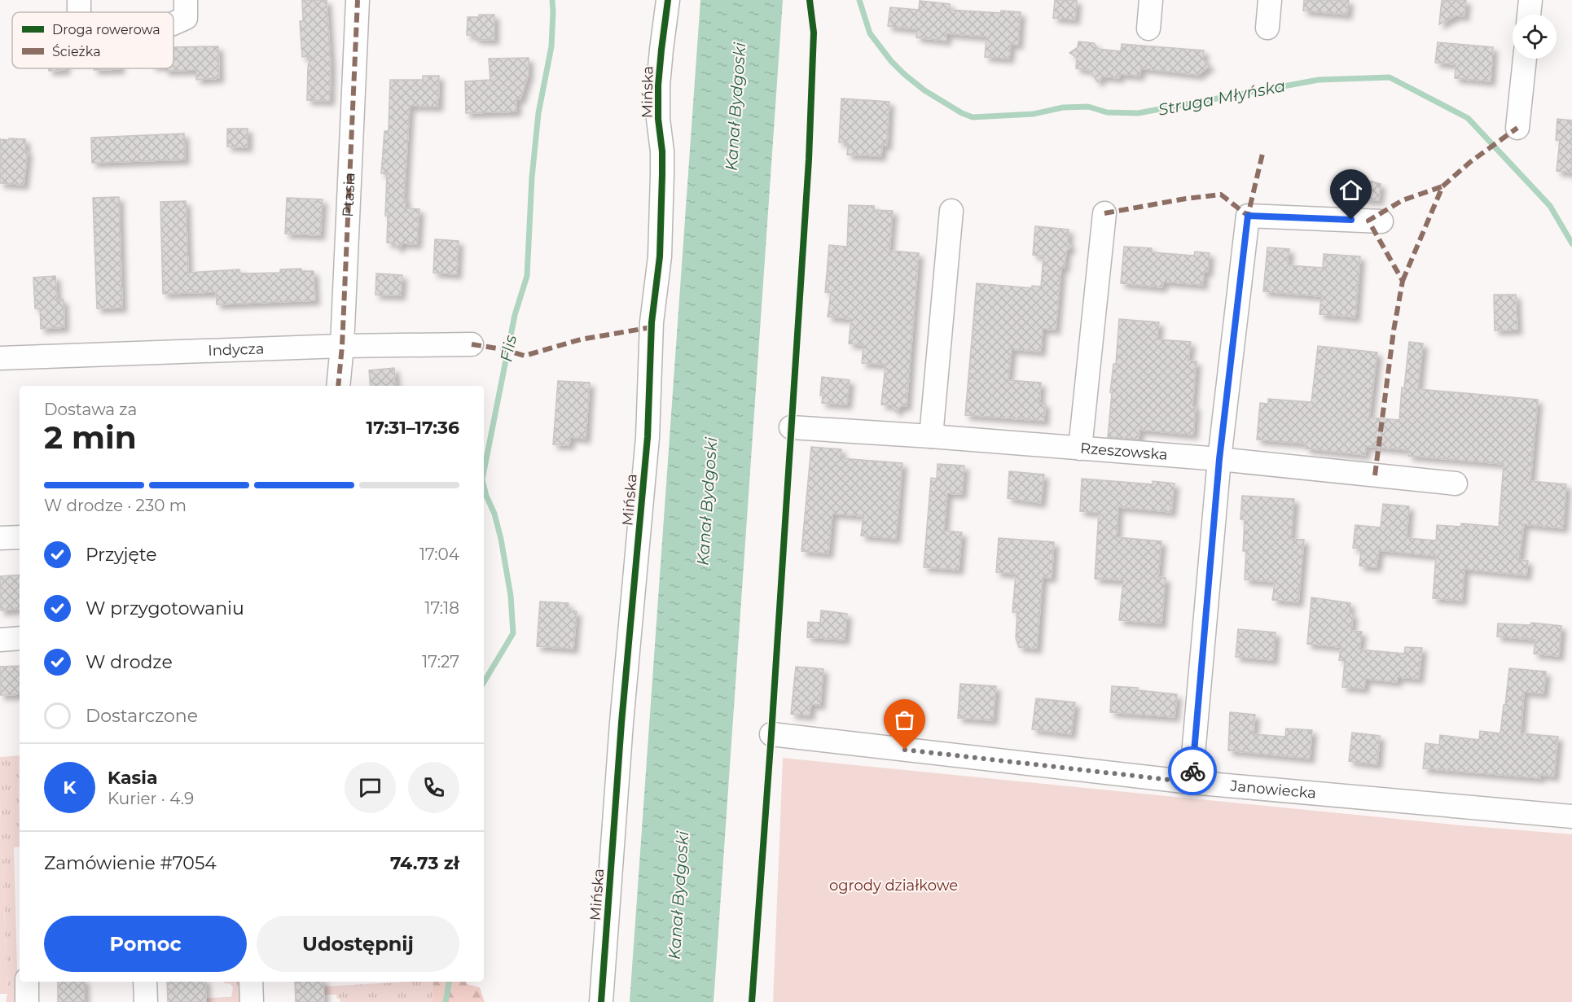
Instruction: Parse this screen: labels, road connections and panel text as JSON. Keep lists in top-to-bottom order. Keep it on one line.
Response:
{"streets":{"street":["Mińska","Ptasia","Indycza","Rzeszowska","Janowiecka"]},"crossings":[["Ptasia","Indycza"]],"water":["Struga Młyńska","Kanał Bydgoski","Flis"],"parks":["ogrody działkowe"],"legend":["Droga rowerowa","Ścieżka"],"page":{"heading":["2 min","Dostawa za","17:31–17:36"],"panel":["Kasia","Kurier · 4.9","Zamówienie #7054","74.73 zł"],"bar":"W drodze · 230 m","list":[["Przyjęte","17:04"],["W przygotowaniu","17:18"],["W drodze","17:27"],"Dostarczone"],"round":"K","buttons":["Pomoc","Udostępnij"]}}
